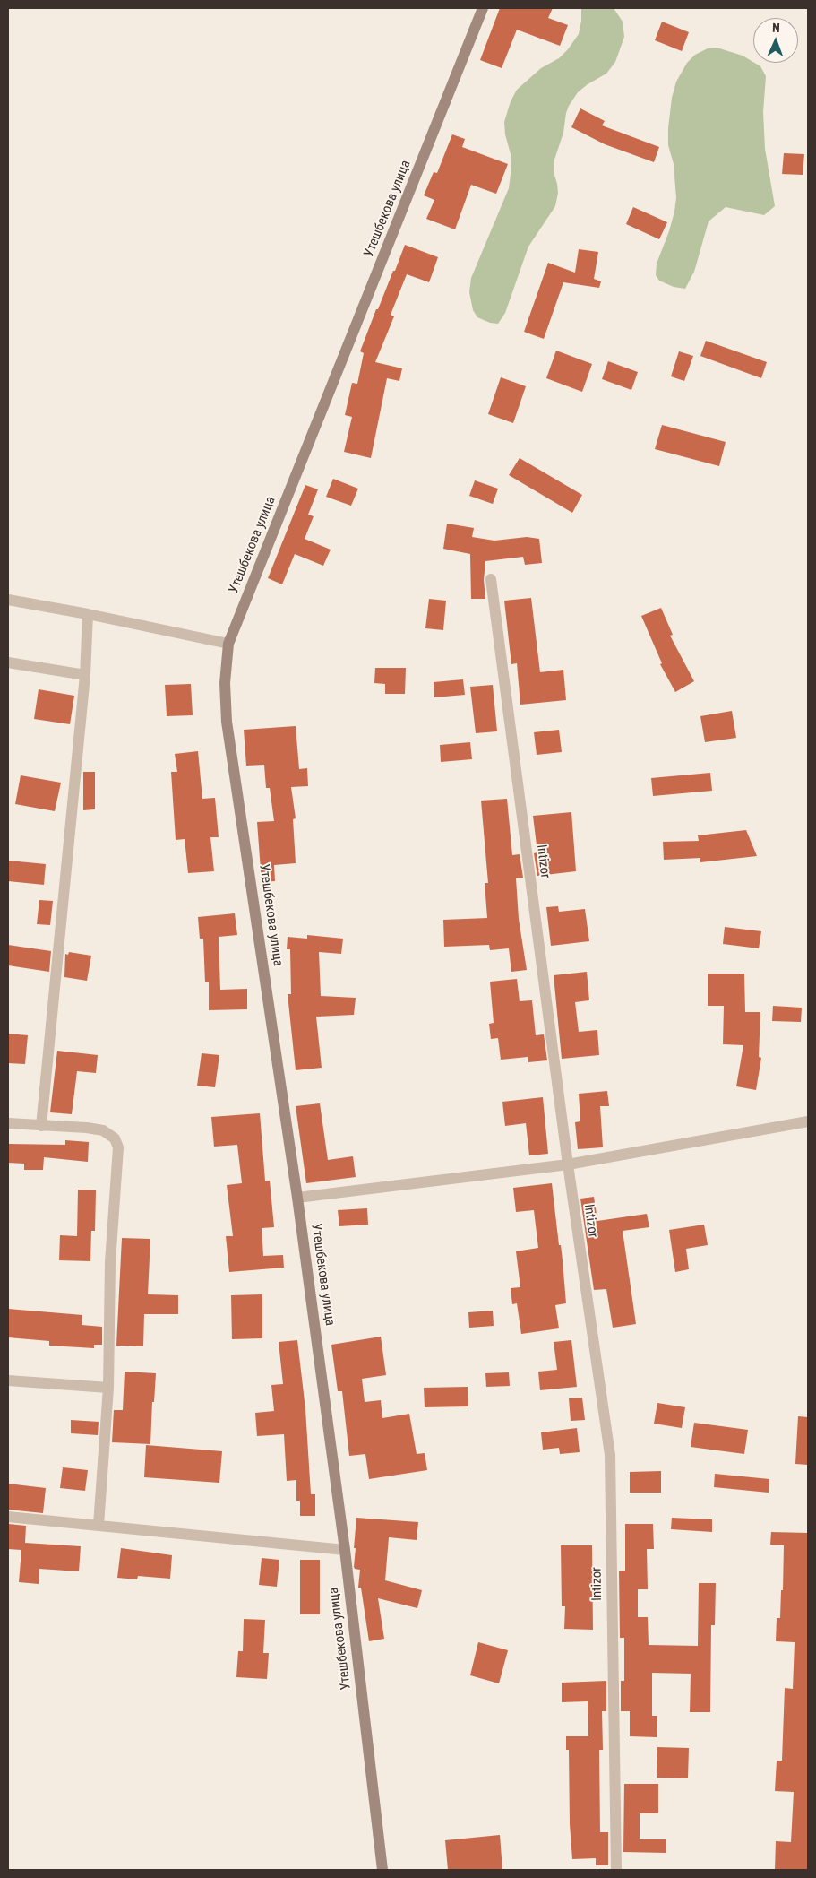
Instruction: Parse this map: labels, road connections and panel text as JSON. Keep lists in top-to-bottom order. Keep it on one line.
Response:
{"streets":{"main road":["Утешбекова улица"],"street":["Intizor"]},"north":"top"}
